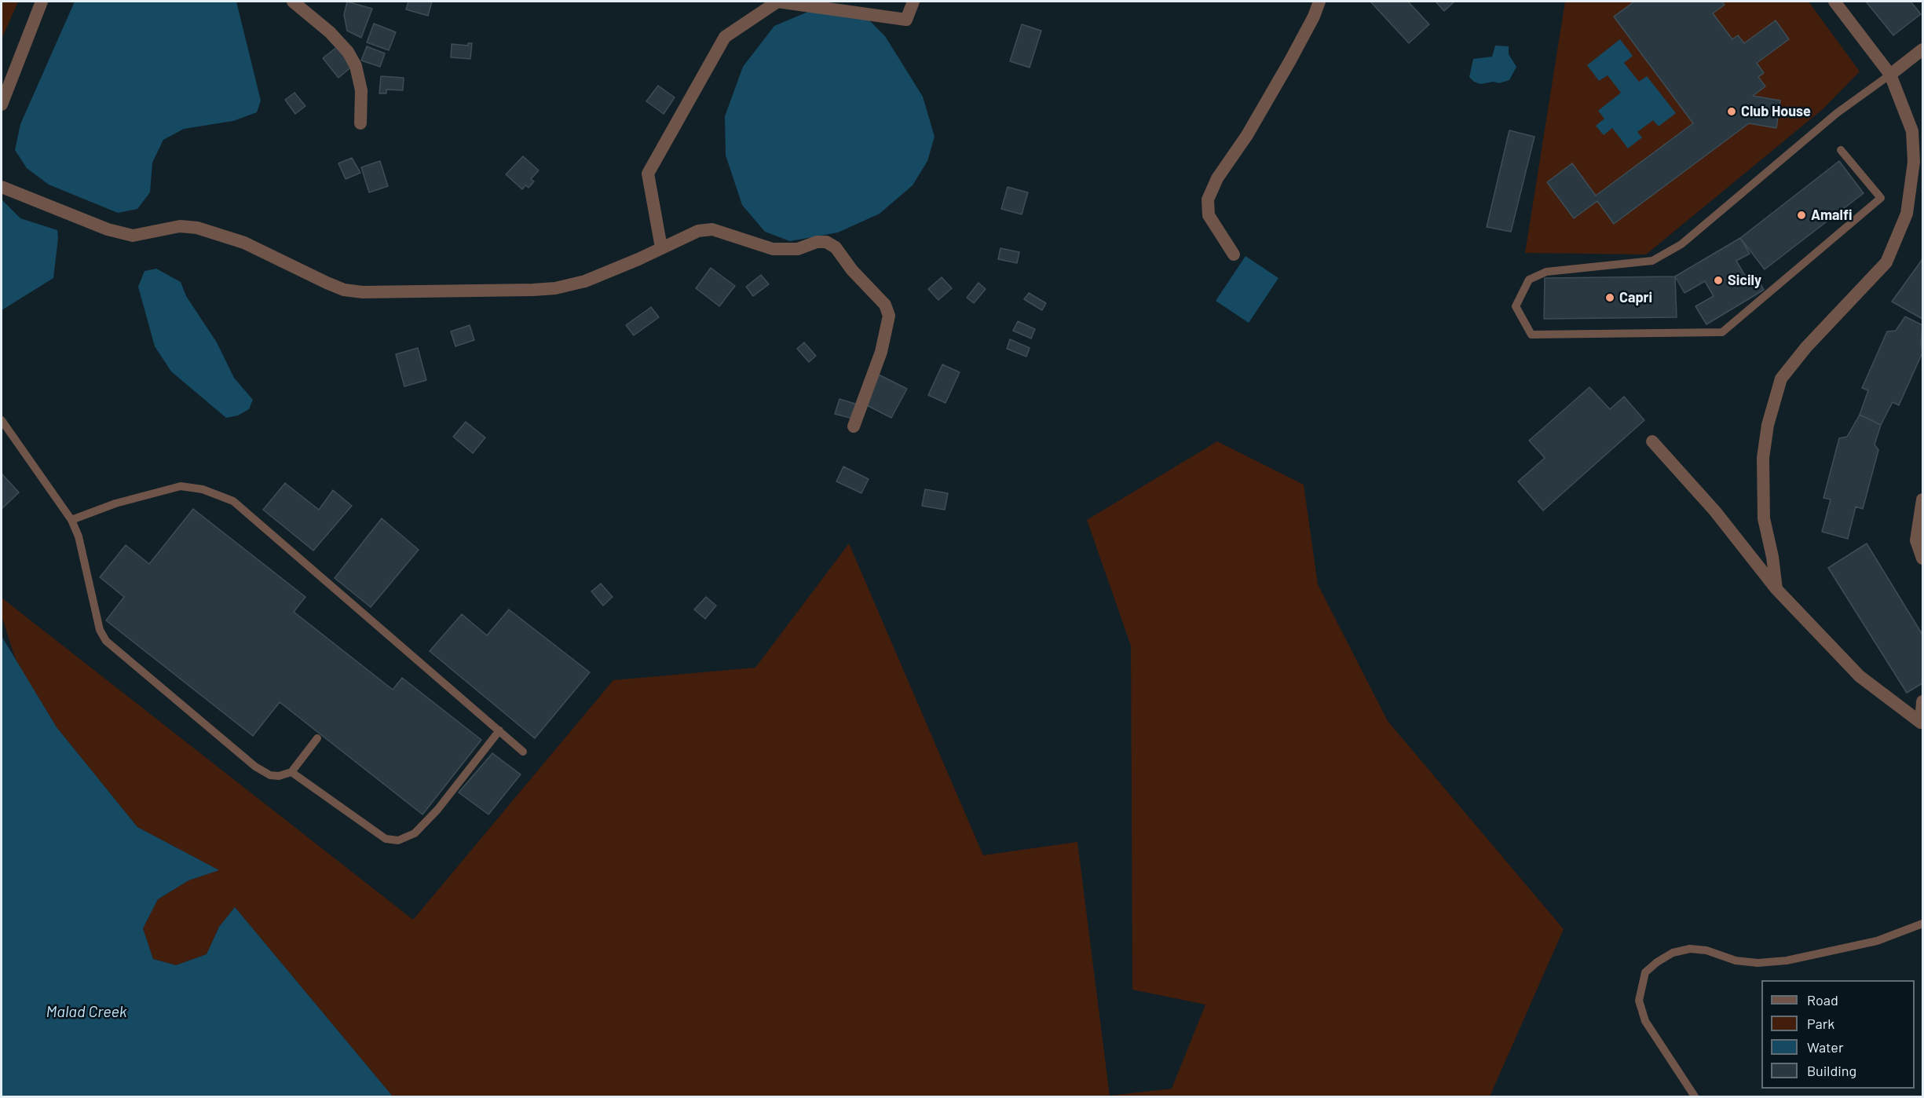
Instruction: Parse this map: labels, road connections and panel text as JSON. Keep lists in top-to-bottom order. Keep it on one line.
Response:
{"water":["Malad Creek"],"places":["Club House","Amalfi","Sicily","Capri"],"legend":["Road","Park","Water","Building"]}
